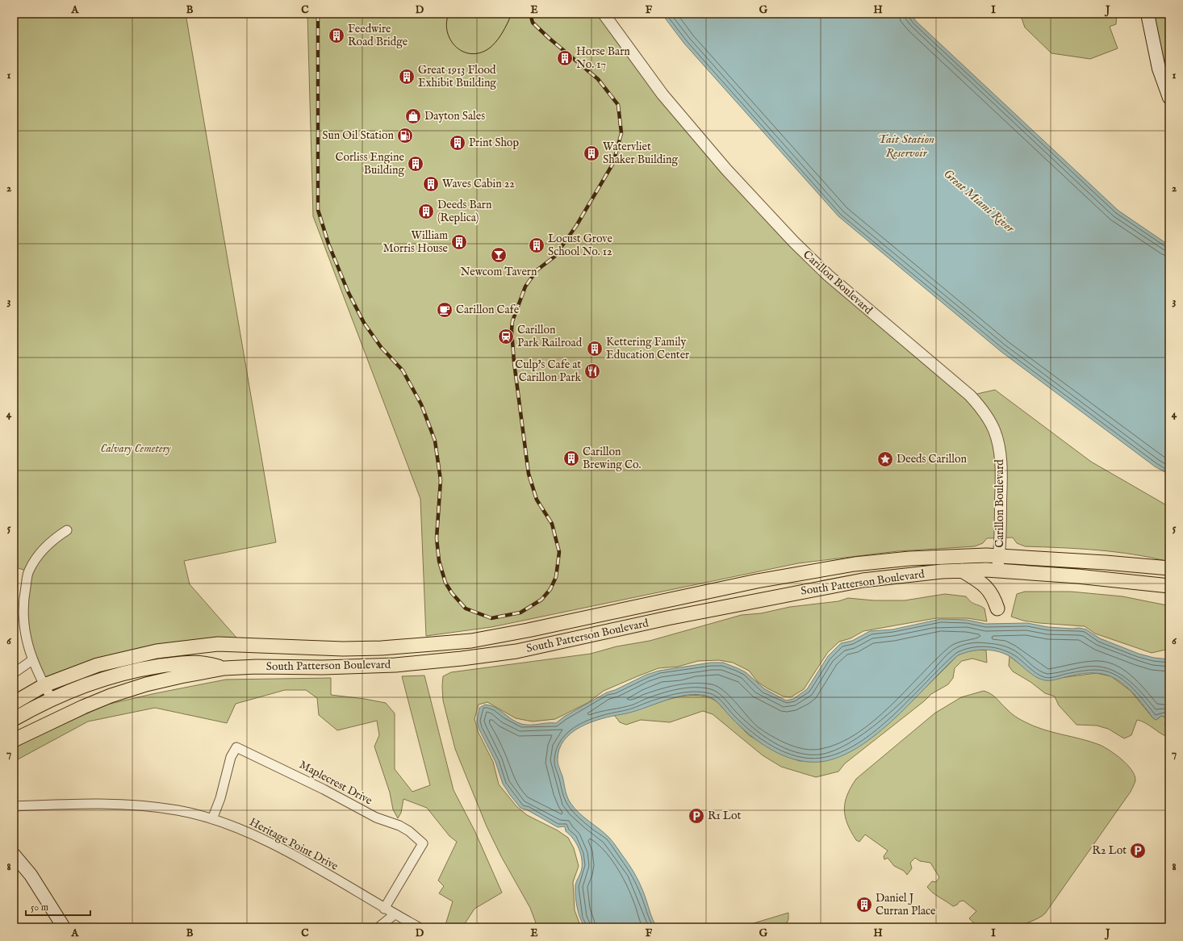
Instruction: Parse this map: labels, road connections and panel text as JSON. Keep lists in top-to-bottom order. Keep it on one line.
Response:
{"streets":{"main road":["South Patterson Boulevard"],"street":["Carillon Boulevard","Maplecrest Drive","Heritage Point Drive"]},"crossings":[["Carillon Boulevard","South Patterson Boulevard"],["Maplecrest Drive","Heritage Point Drive"]],"water":["Tait Station Reservoir","Great Miami River"],"parks":["Calvary Cemetery"],"places":{"building":["Feedwire Road Bridge","Horse Barn No. 17","Great 1913 Flood Exhibit Building","Print Shop","Watervliet Shaker Building","Corliss Engine Building","Waves Cabin 22","Deeds Barn (Replica)","William Morris House","Locust Grove School No. 12","Kettering Family Education Center","Carillon Brewing Co.","Daniel J Curran Place"],"shop":["Dayton Sales"],"fuel station":["Sun Oil Station"],"bar":["Newcom Tavern"],"cafe":["Carillon Cafe"],"station":["Carillon Park Railroad"],"restaurant":["Culp's Cafe at Carillon Park"],"place":["Deeds Carillon"],"parking":["R1 Lot","R2 Lot"]},"scale_bar":"50 m","grid":{"columns":["A","B","C","D","E","F","G","H","I","J"],"rows":["1","2","3","4","5","6","7","8"]}}
